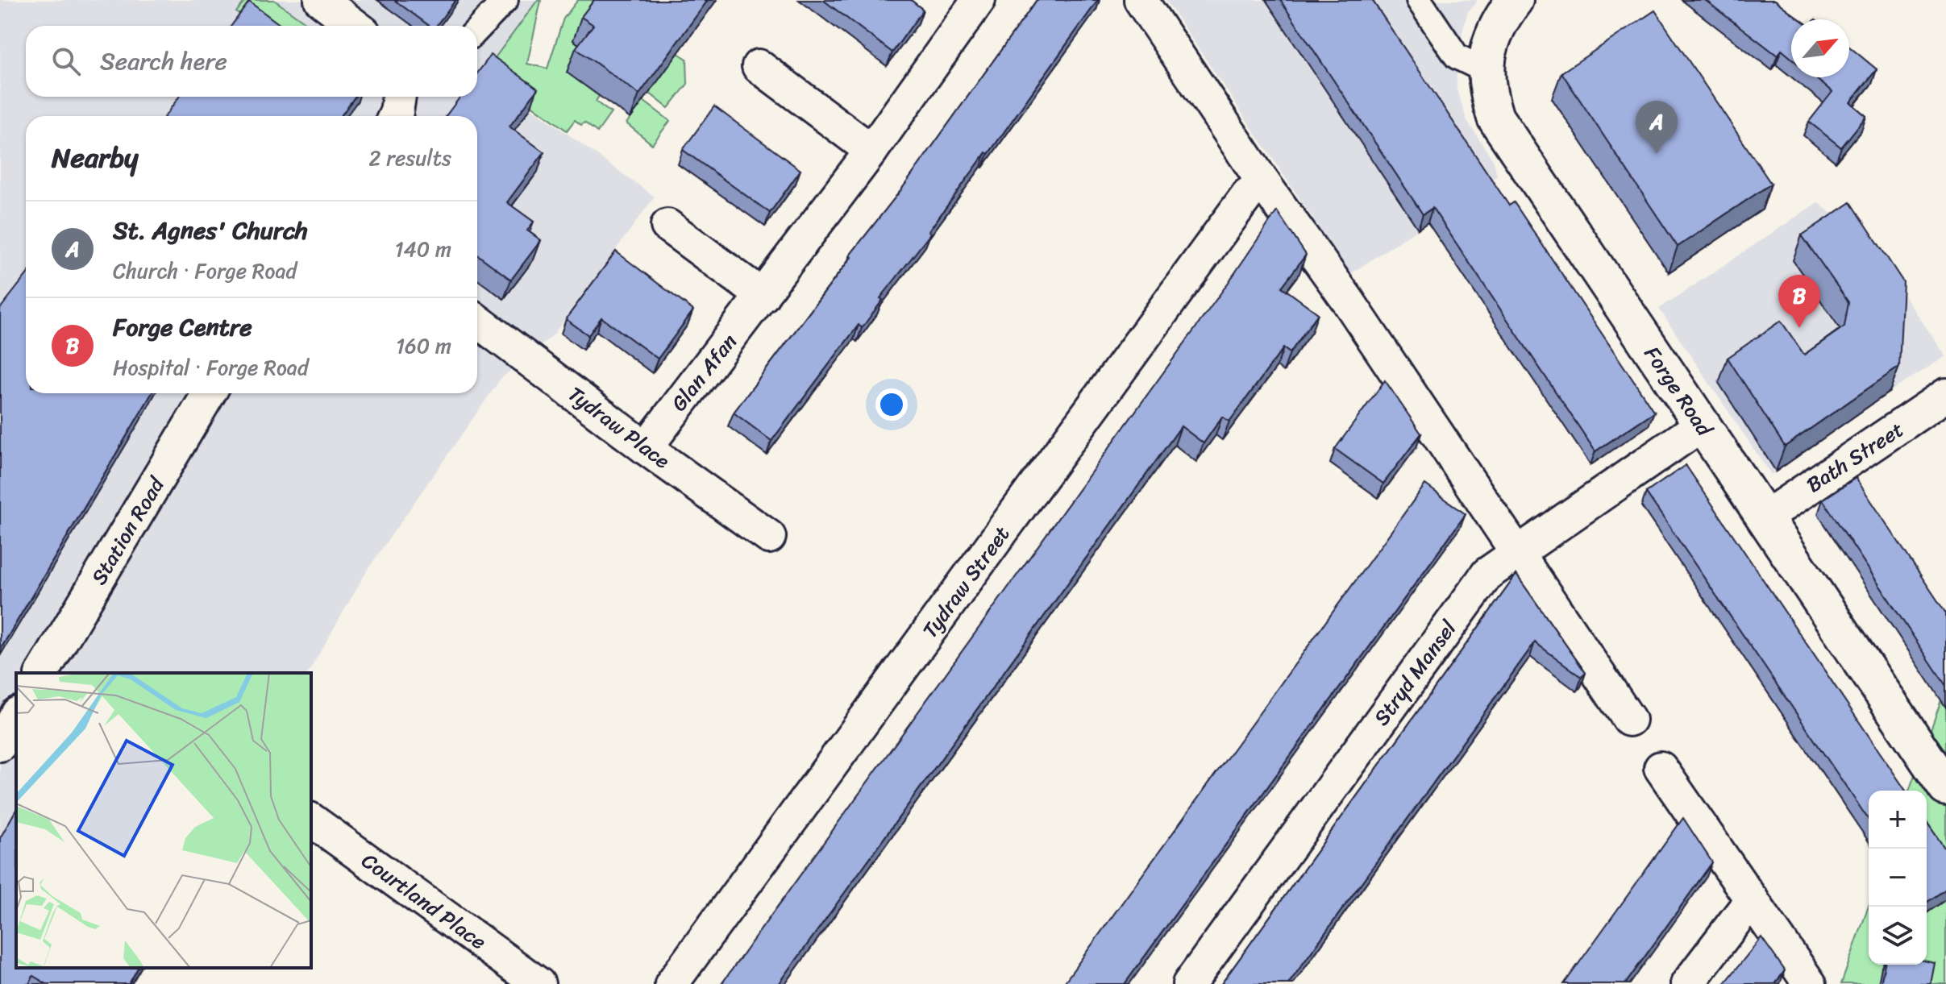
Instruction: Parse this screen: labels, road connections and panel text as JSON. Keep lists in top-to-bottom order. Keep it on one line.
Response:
{"streets":{"street":["Glan Afan","Forge Road","Tydraw Place","Bath Street","Station Road","Tydraw Street","Stryd Mansel","Courtland Place"]},"crossings":[["Glan Afan","Tydraw Place"],["Forge Road","Bath Street"],["Forge Road","Stryd Mansel"]],"north":"top right","page":{"search":"Search here","pins":["A","B"],"heading":["Nearby","2 results"],"list":[{"mark":"A","name":"St. Agnes' Church","note":"Church · Forge Road","value":"140 m"},{"mark":"B","name":"Forge Centre","note":"Hospital · Forge Road","value":"160 m"}],"map_buttons":["+","−"]}}
